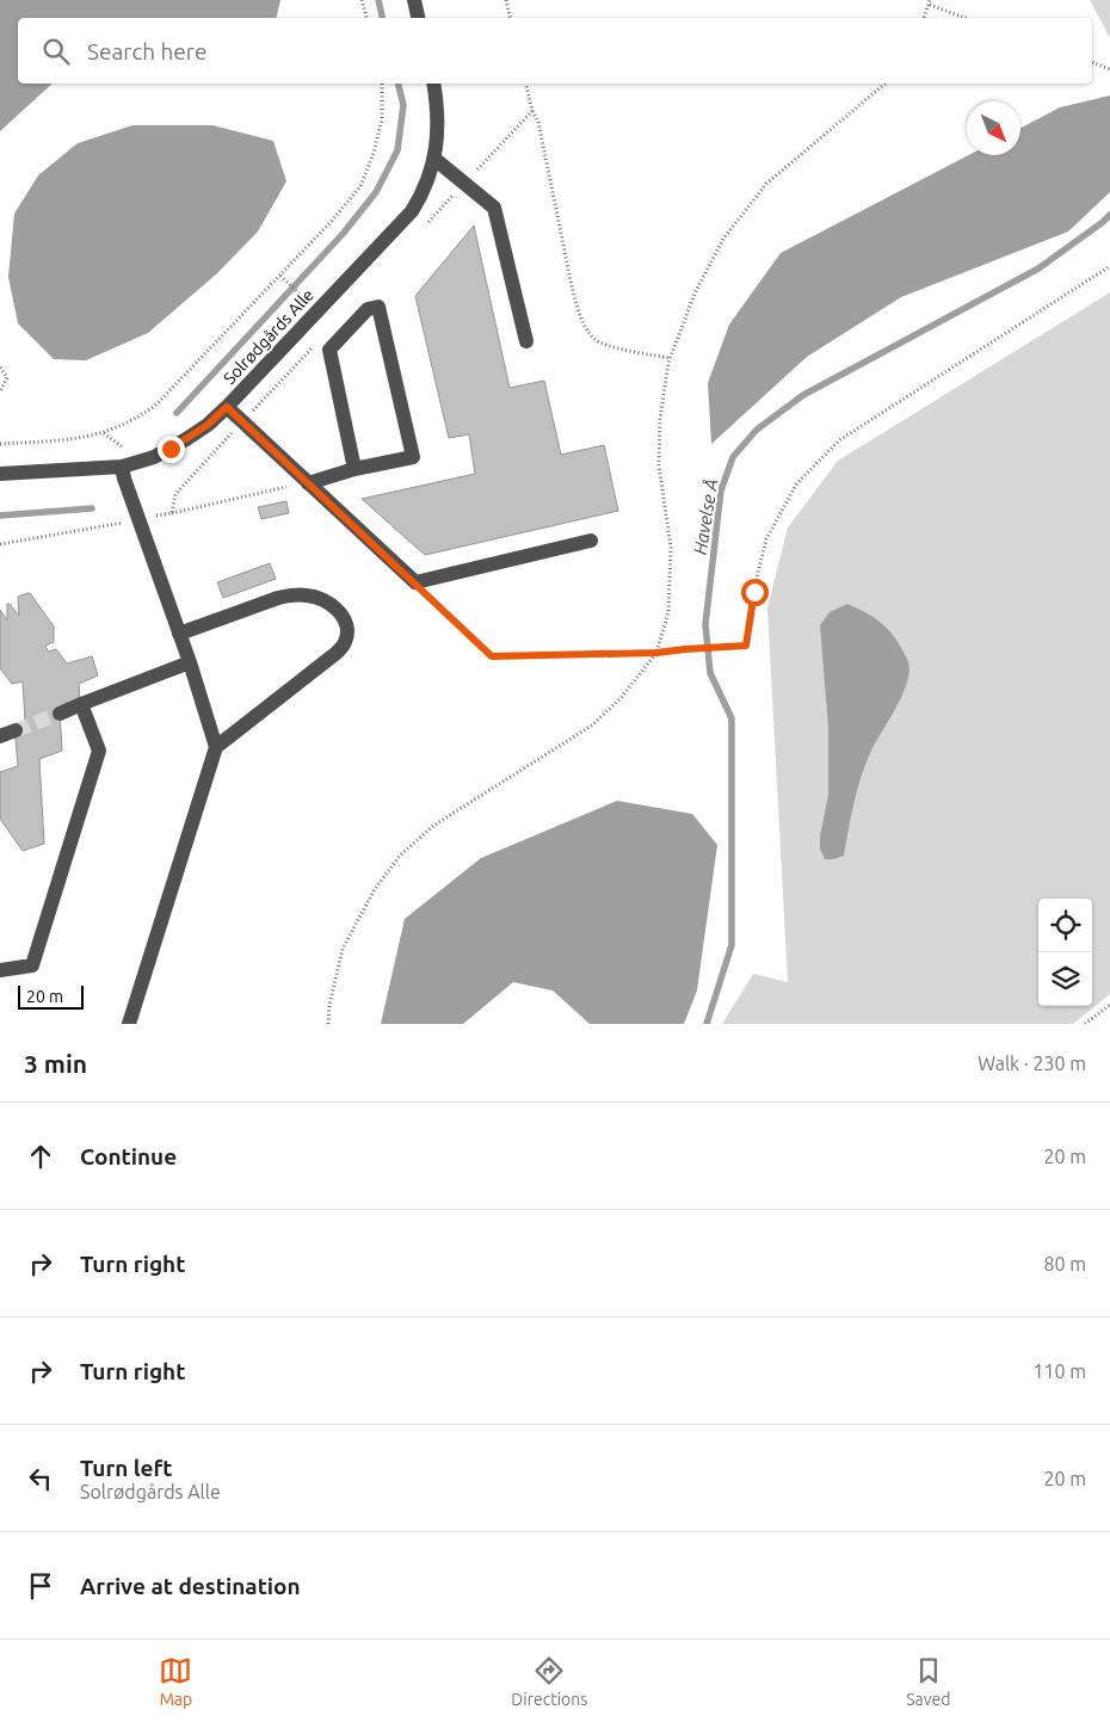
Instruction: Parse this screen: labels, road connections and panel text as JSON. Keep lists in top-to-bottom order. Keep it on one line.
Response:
{"streets":{"lane":["Solrødgårds Alle"]},"water":["Havelse Å"],"scale_bar":"20 m","north":"bottom right","page":{"search":"Search here","scale":"20 m","heading":["3 min","Walk · 230 m"],"list":[["Continue","20 m"],["Turn right","80 m"],["Turn right","110 m"],["Turn left","Solrødgårds Alle","20 m"],"Arrive at destination"],"nav":["Map","Directions","Saved"]}}
